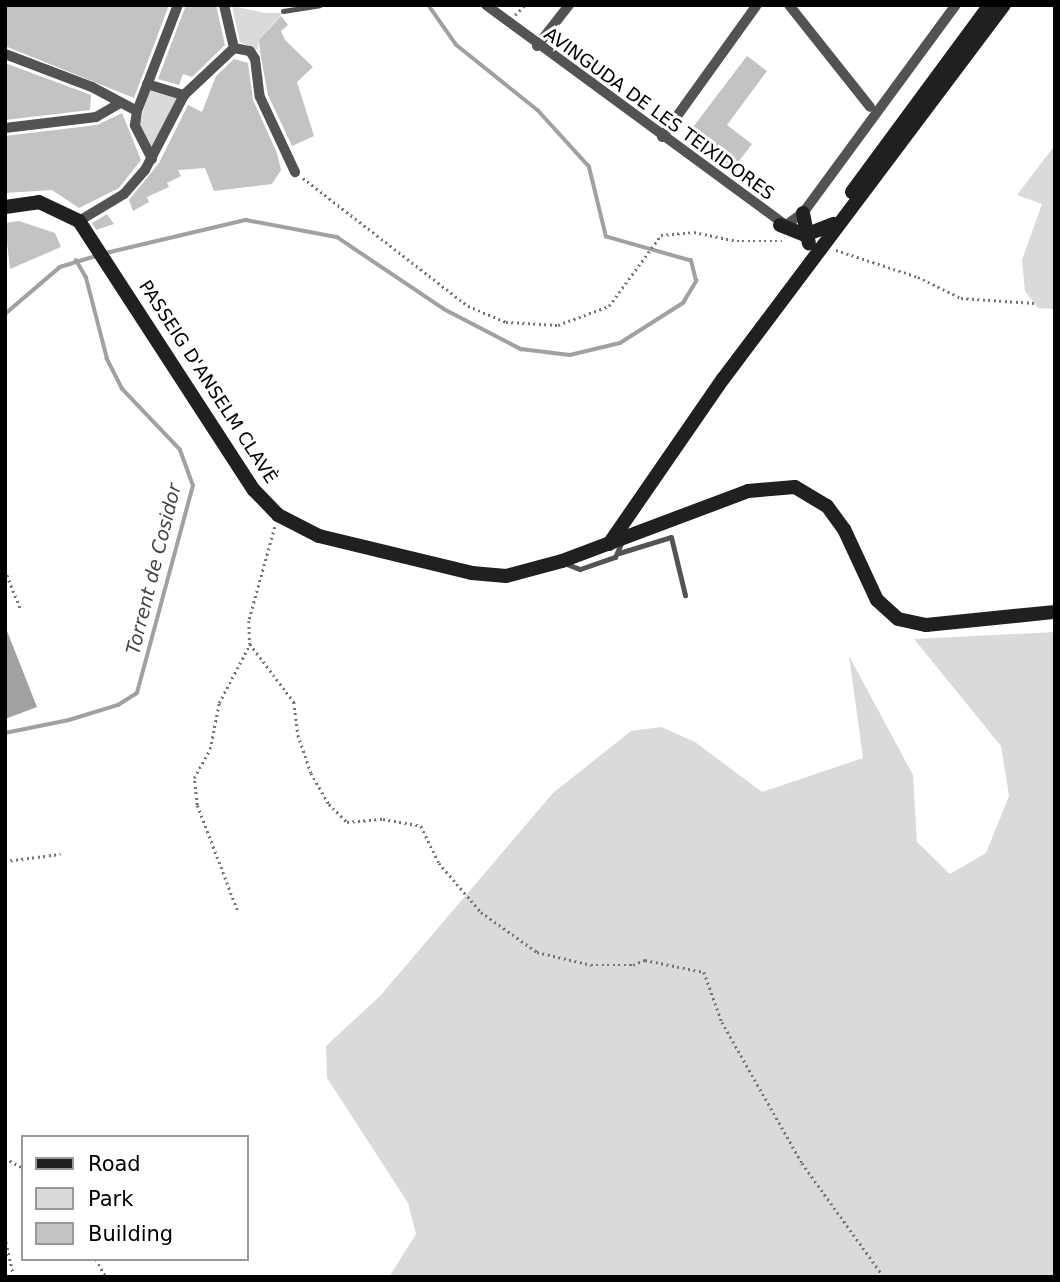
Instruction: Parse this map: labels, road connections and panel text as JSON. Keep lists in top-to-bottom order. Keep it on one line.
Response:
{"streets":{"main road":["PASSEIG D'ANSELM CLAVÈ"],"street":["AVINGUDA DE LES TEIXIDORES"]},"water":["Torrent de Cosidor"],"legend":["Road","Park","Building"]}
